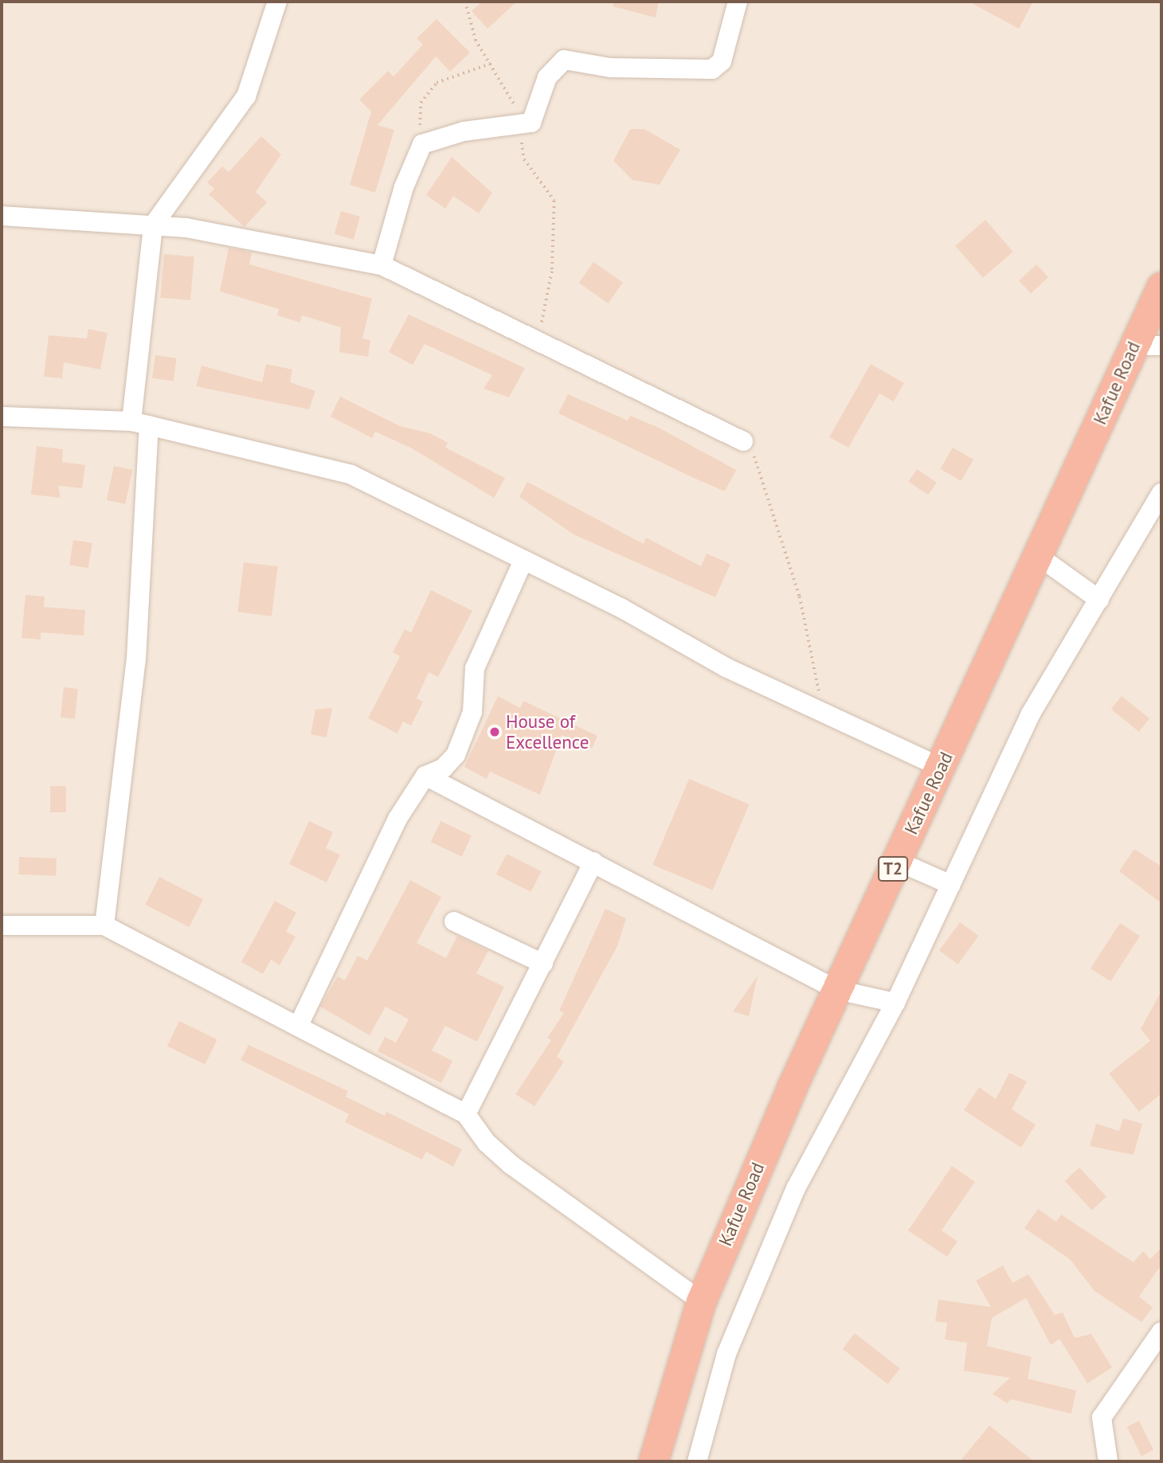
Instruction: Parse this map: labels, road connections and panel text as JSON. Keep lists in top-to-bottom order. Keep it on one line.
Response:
{"streets":{"highway":["Kafue Road","T2"]},"places":["House of Excellence"]}
